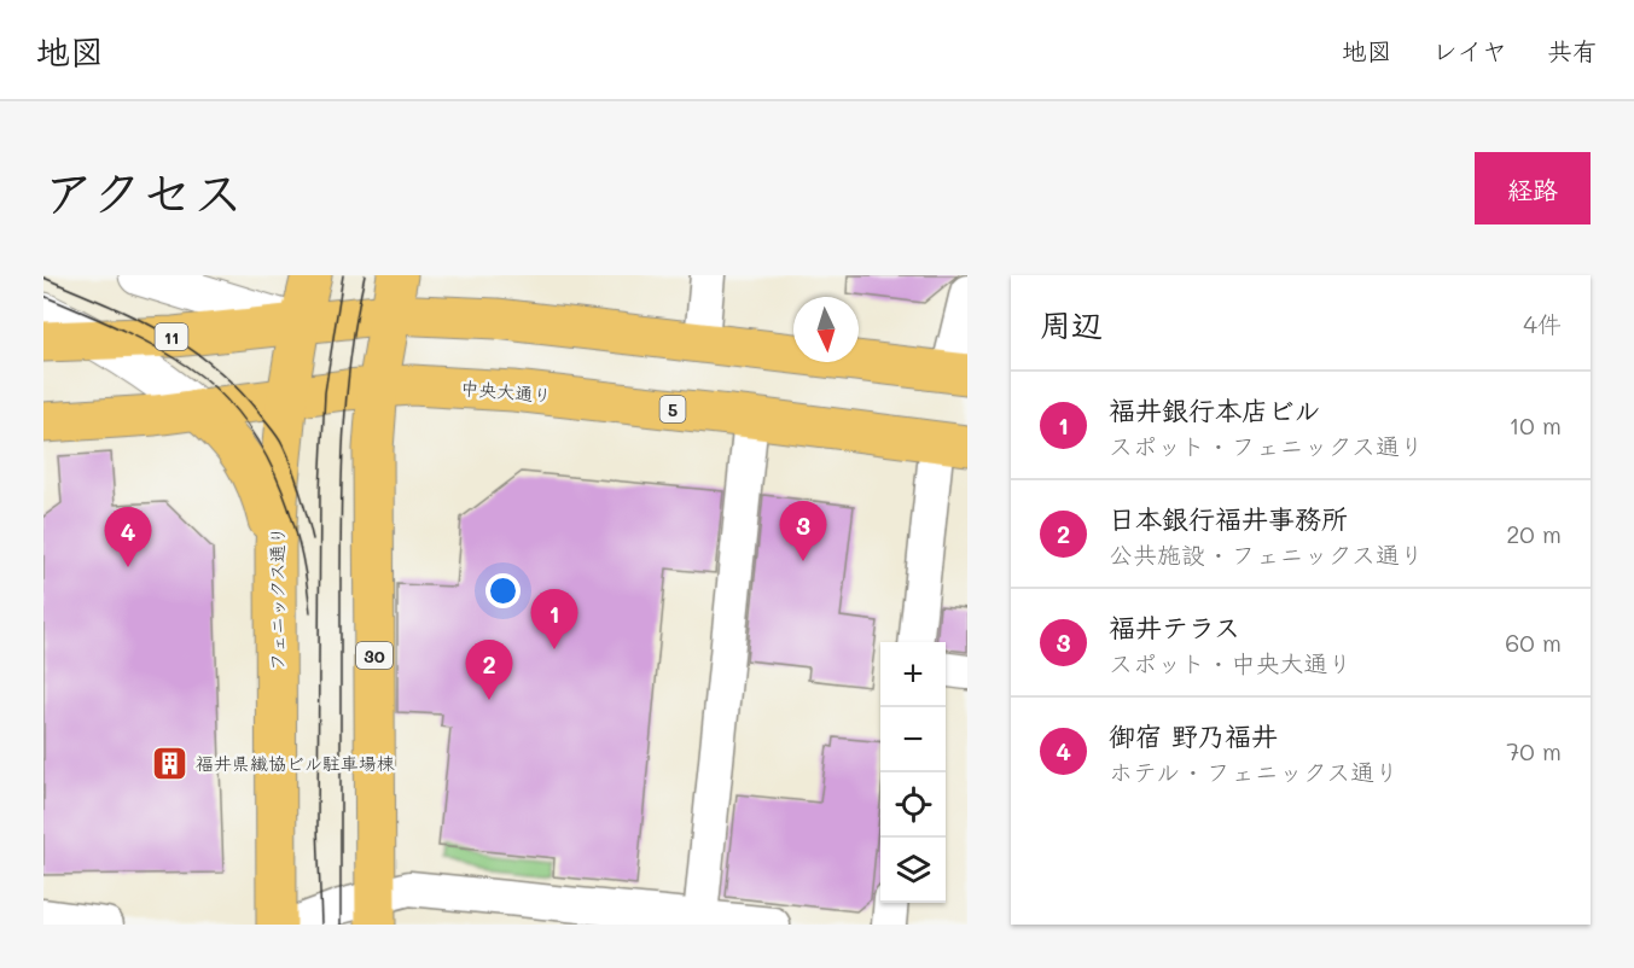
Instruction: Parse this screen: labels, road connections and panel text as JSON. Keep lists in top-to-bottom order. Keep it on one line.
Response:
{"streets":{"main road":["11","中央大通り","5","フェニックス通り","30"]},"crossings":[["11","フェニックス通り"],["中央大通り","フェニックス通り"],["中央大通り","30"]],"places":{"building":["福井県繊協ビル駐車場棟"]},"north":"bottom","page":{"header":"地図","nav":["地図","レイヤ","共有"],"title":"アクセス","buttons":"経路","heading":["周辺","4件"],"list":[{"mark":"1","name":"福井銀行本店ビル","note":"スポット · フェニックス通り","value":"10 m"},{"mark":"2","name":"日本銀行福井事務所","note":"公共施設 · フェニックス通り","value":"20 m"},{"mark":"3","name":"福井テラス","note":"スポット · 中央大通り","value":"60 m"},{"mark":"4","name":"御宿 野乃福井","note":"ホテル · フェニックス通り","value":"70 m"}],"pins":["3","4","1","2"],"map_buttons":["+","−"]}}
